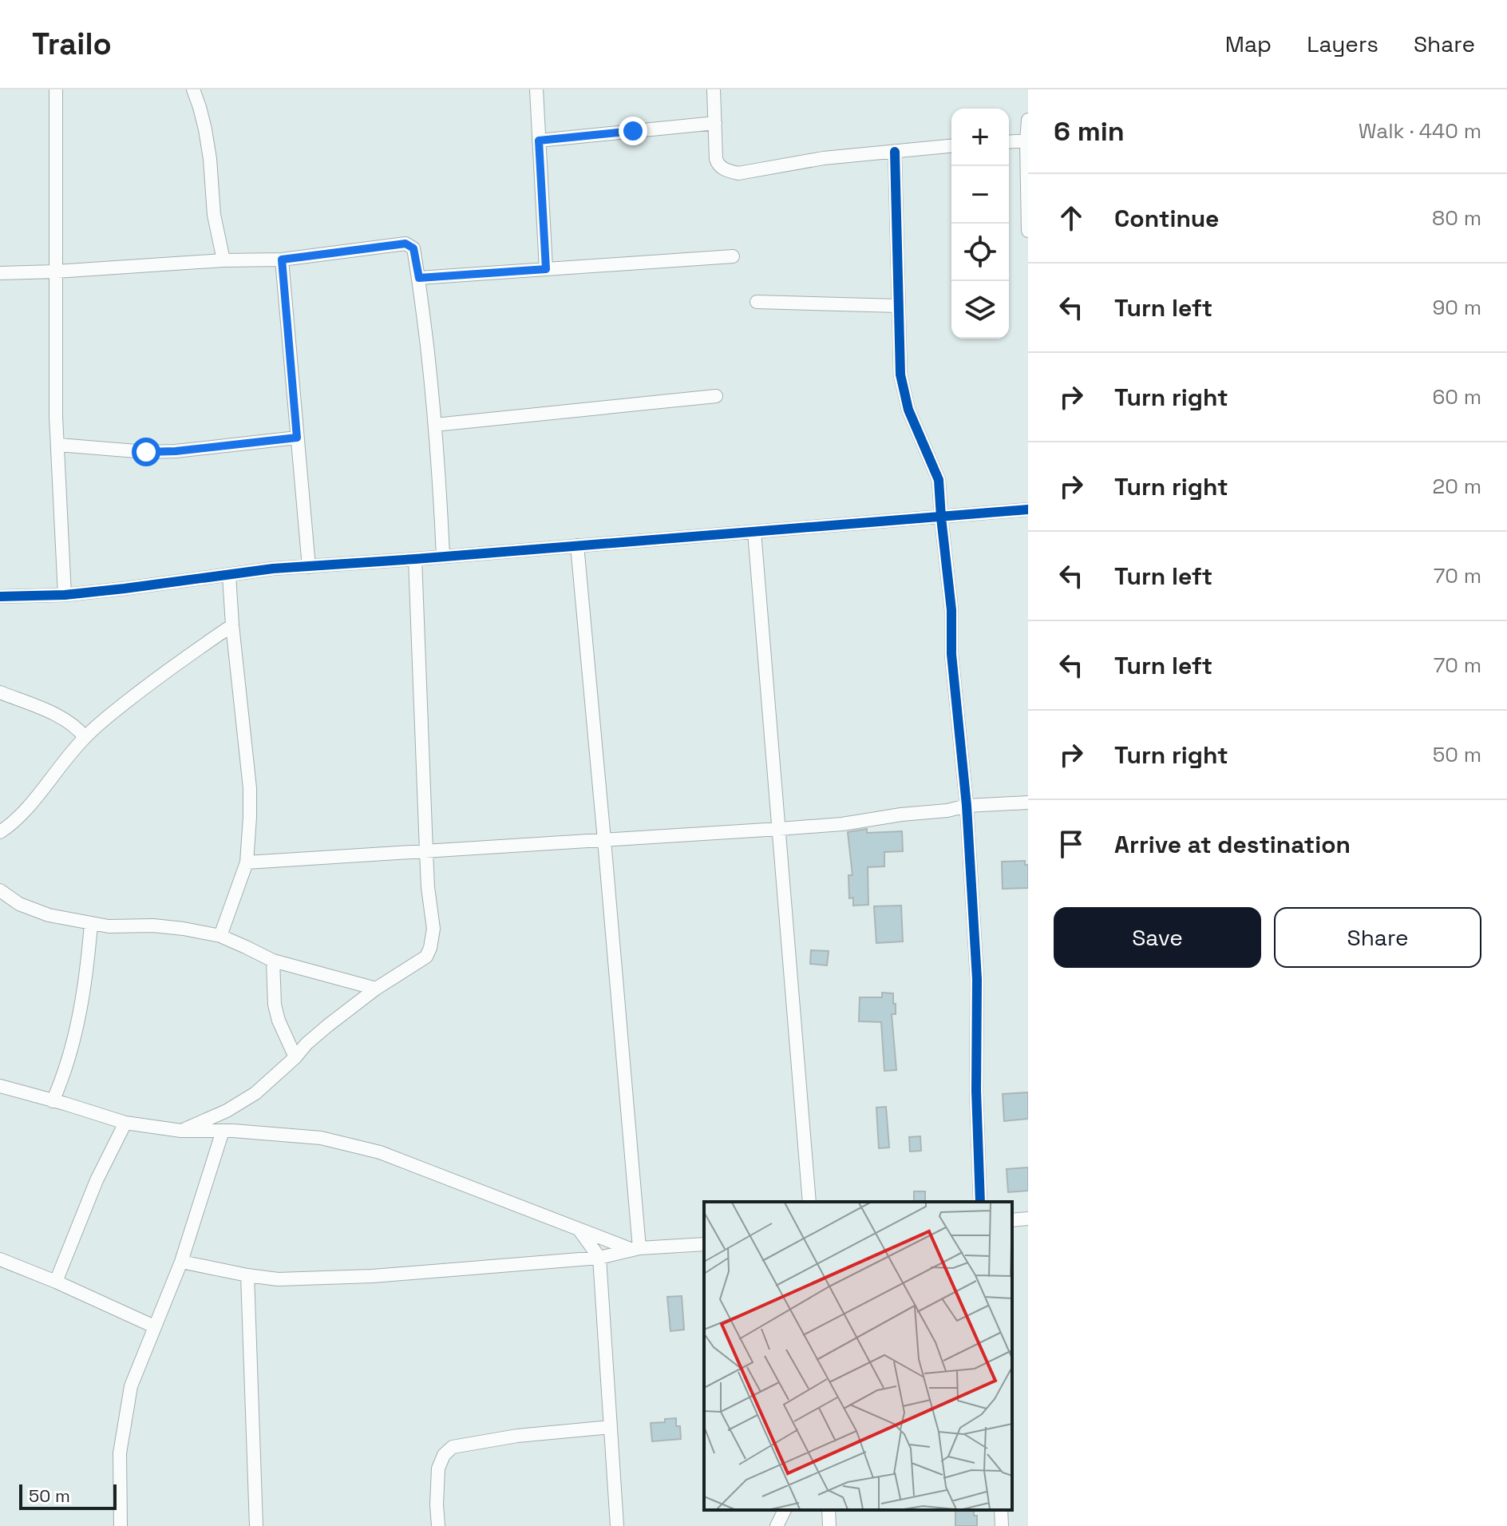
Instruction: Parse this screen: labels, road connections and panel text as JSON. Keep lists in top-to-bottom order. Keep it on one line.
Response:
{"scale_bar":"50 m","page":{"header":"Trailo","nav":["Map","Layers","Share"],"heading":["6 min","Walk · 440 m"],"map_buttons":["+","−"],"list":[["Continue","80 m"],["Turn left","90 m"],["Turn right","60 m"],["Turn right","20 m"],["Turn left","70 m"],["Turn left","70 m"],["Turn right","50 m"],"Arrive at destination"],"buttons":["Save","Share"],"scale":"50 m"}}
